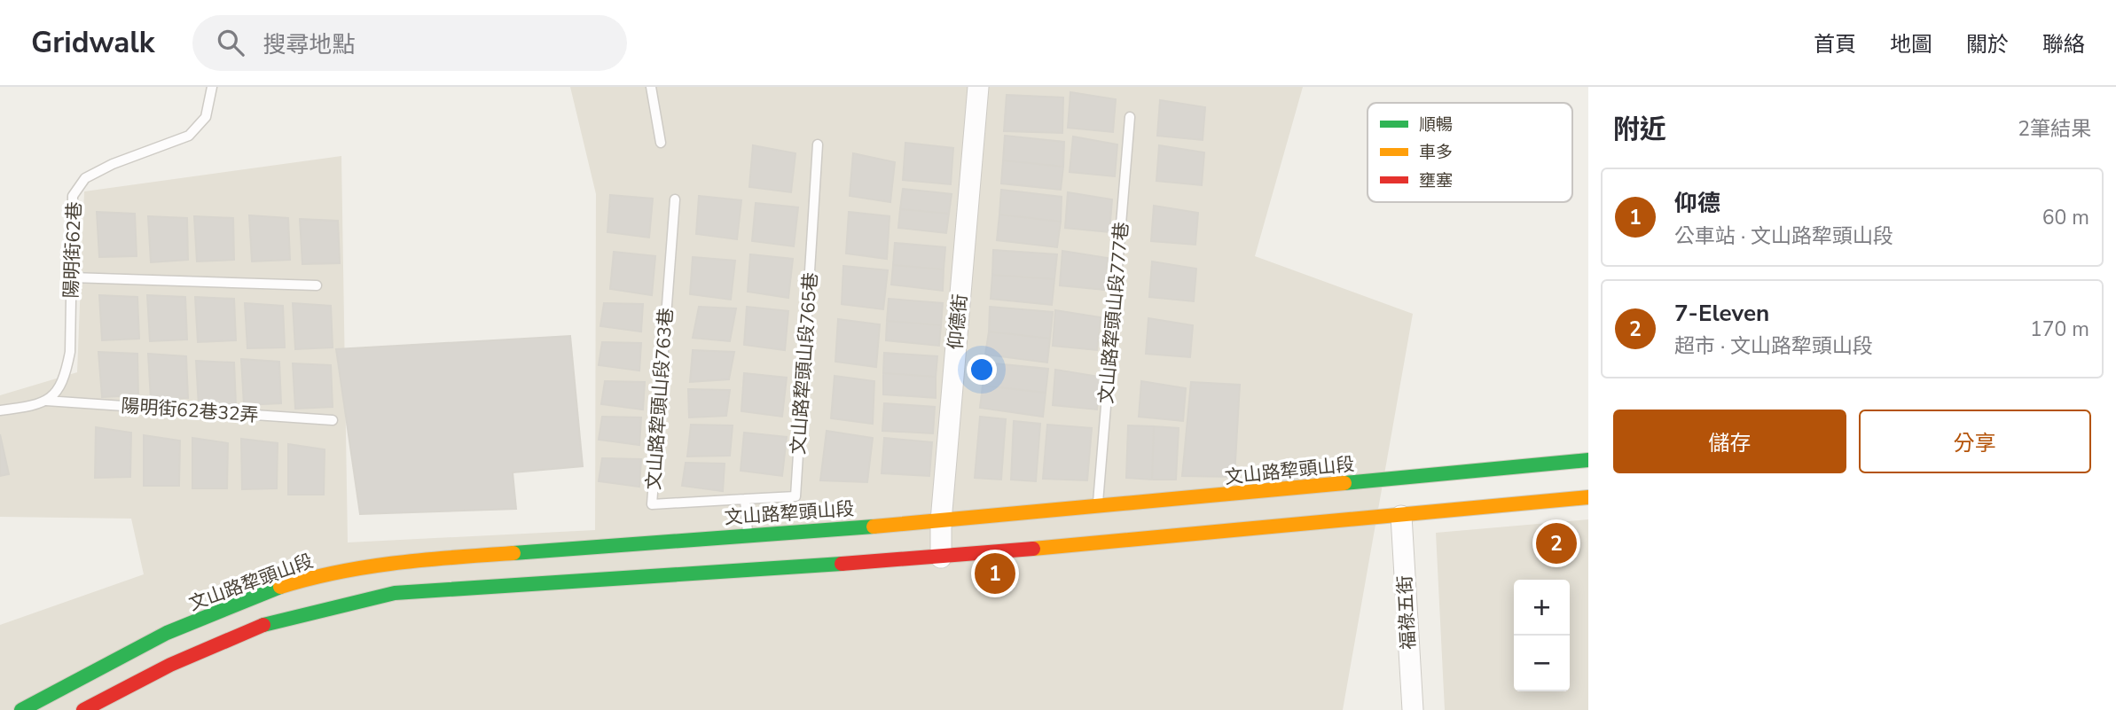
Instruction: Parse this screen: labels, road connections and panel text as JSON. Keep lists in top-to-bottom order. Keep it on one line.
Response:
{"streets":{"main road":["文山路犂頭山段"],"street":["仰德街","福祿五街"],"lane":["陽明街62巷","文山路犂頭山段777巷","文山路犂頭山段765巷","文山路犂頭山段763巷","陽明街62巷32弄"]},"crossings":[["陽明街62巷","陽明街62巷32弄"],["文山路犂頭山段777巷","文山路犂頭山段"],["仰德街","文山路犂頭山段"],["文山路犂頭山段765巷","文山路犂頭山段763巷"]],"legend":["順暢","車多","壅塞"],"page":{"header":"Gridwalk","search":"搜尋地點","nav":["首頁","地圖","關於","聯絡"],"heading":["附近","2筆結果"],"list":[{"mark":"1","name":"仰德","note":"公車站 · 文山路犂頭山段","value":"60 m"},{"mark":"2","name":"7-Eleven","note":"超市 · 文山路犂頭山段","value":"170 m"}],"buttons":["儲存","分享"],"pins":["2","1"],"map_buttons":["+","−"]}}
